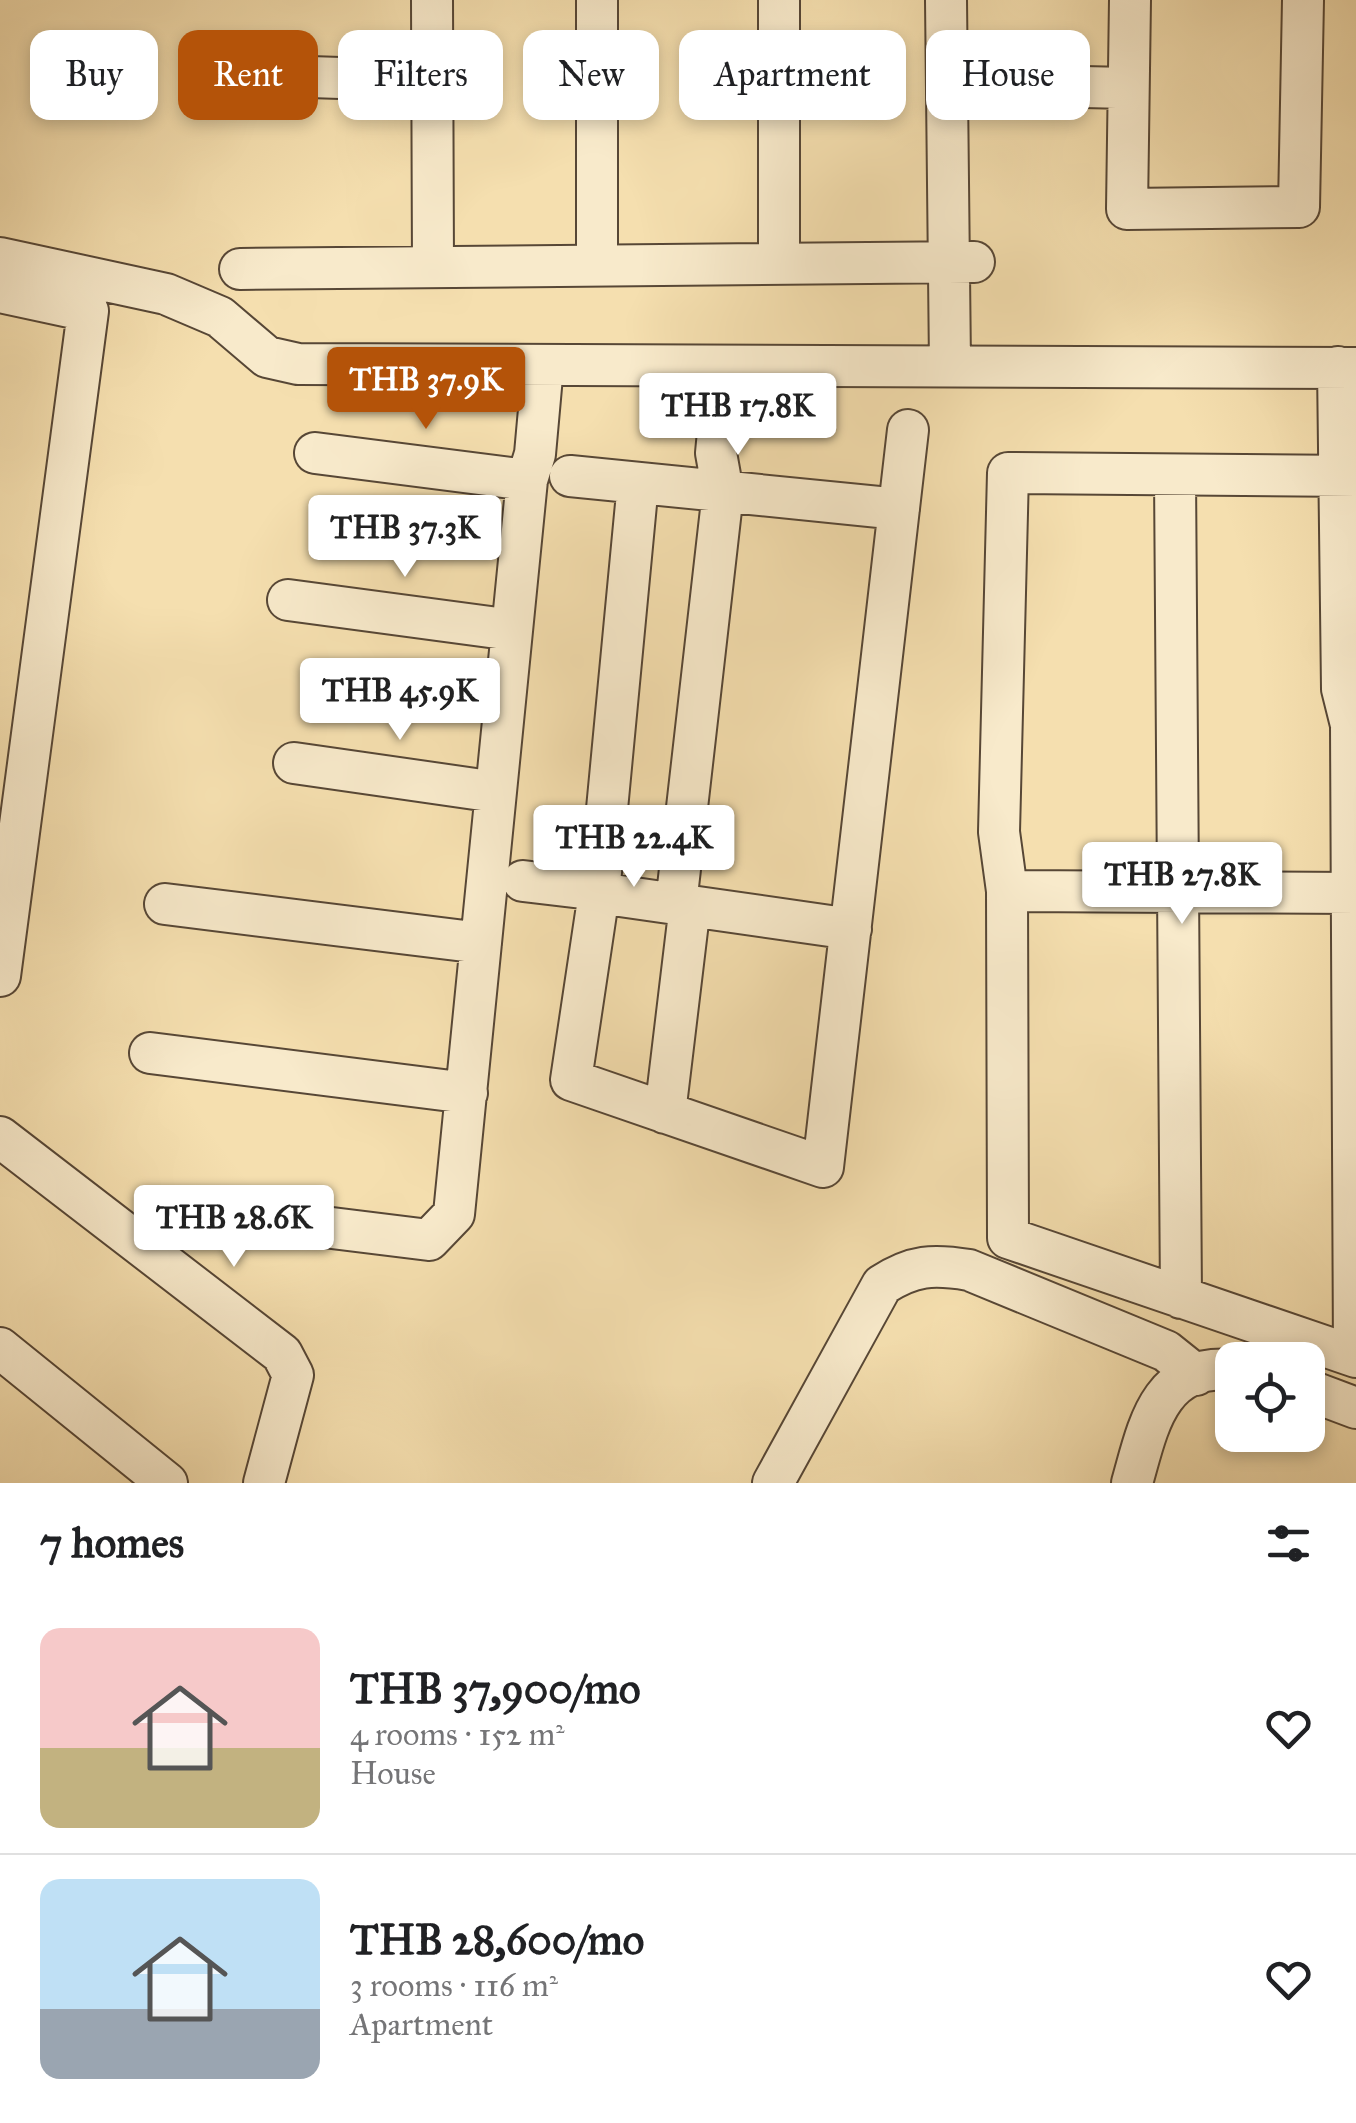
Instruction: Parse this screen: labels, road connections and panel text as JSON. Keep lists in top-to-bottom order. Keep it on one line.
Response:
{"page":{"chip":["Buy","Rent","Filters","New","Apartment","House"],"price":["THB 37.9K","THB 17.8K","THB 37.3K","THB 45.9K","THB 22.4K","THB 27.8K","THB 28.6K"],"heading":"7 homes","list":[{"name":"THB 37,900/mo","note":"4 rooms · 152 m² · House"},{"name":"THB 28,600/mo","note":"3 rooms · 116 m² · Apartment"}]}}
